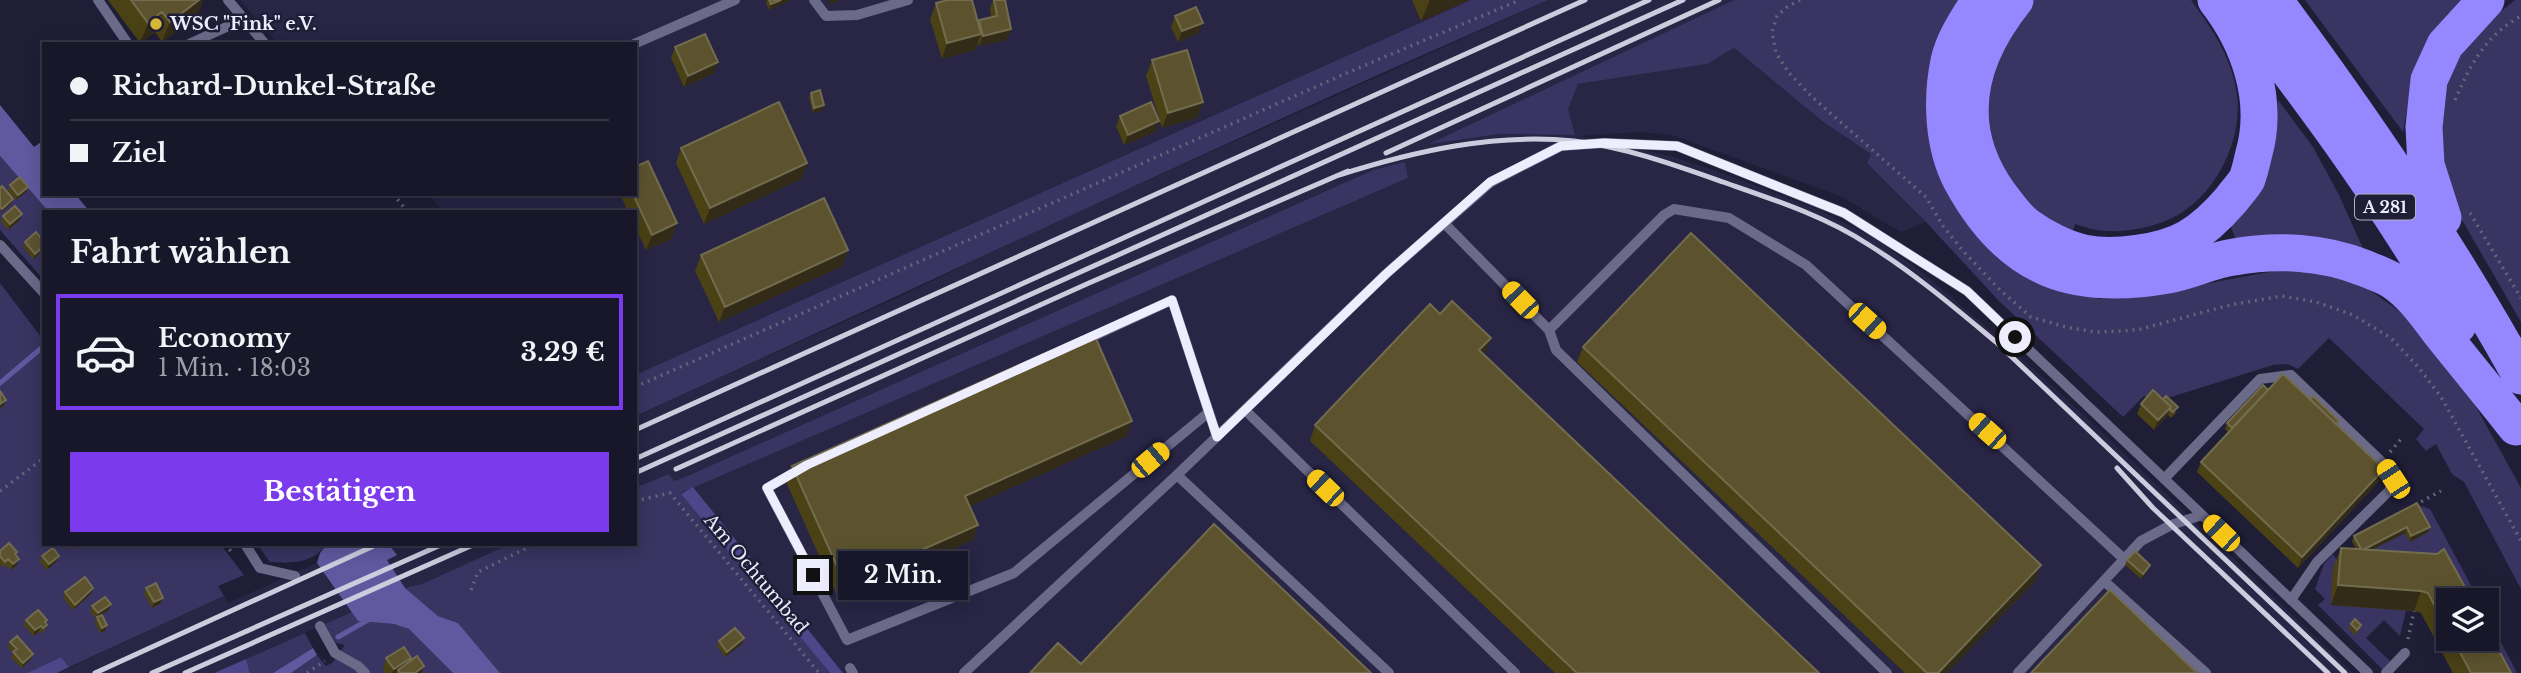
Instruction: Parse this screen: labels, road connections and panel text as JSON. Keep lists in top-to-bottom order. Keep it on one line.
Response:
{"streets":{"highway":["A 281"],"path":["Am Ochtumbad"]},"places":["WSC \"Fink\" e.V."],"page":{"banner":["Richard-Dunkel-Straße","Ziel"],"heading":"Fahrt wählen","list":[{"name":"Economy","note":"1 Min. · 18:03","value":"3.29 €"}],"buttons":"Bestätigen","bubble":"2 Min."}}
